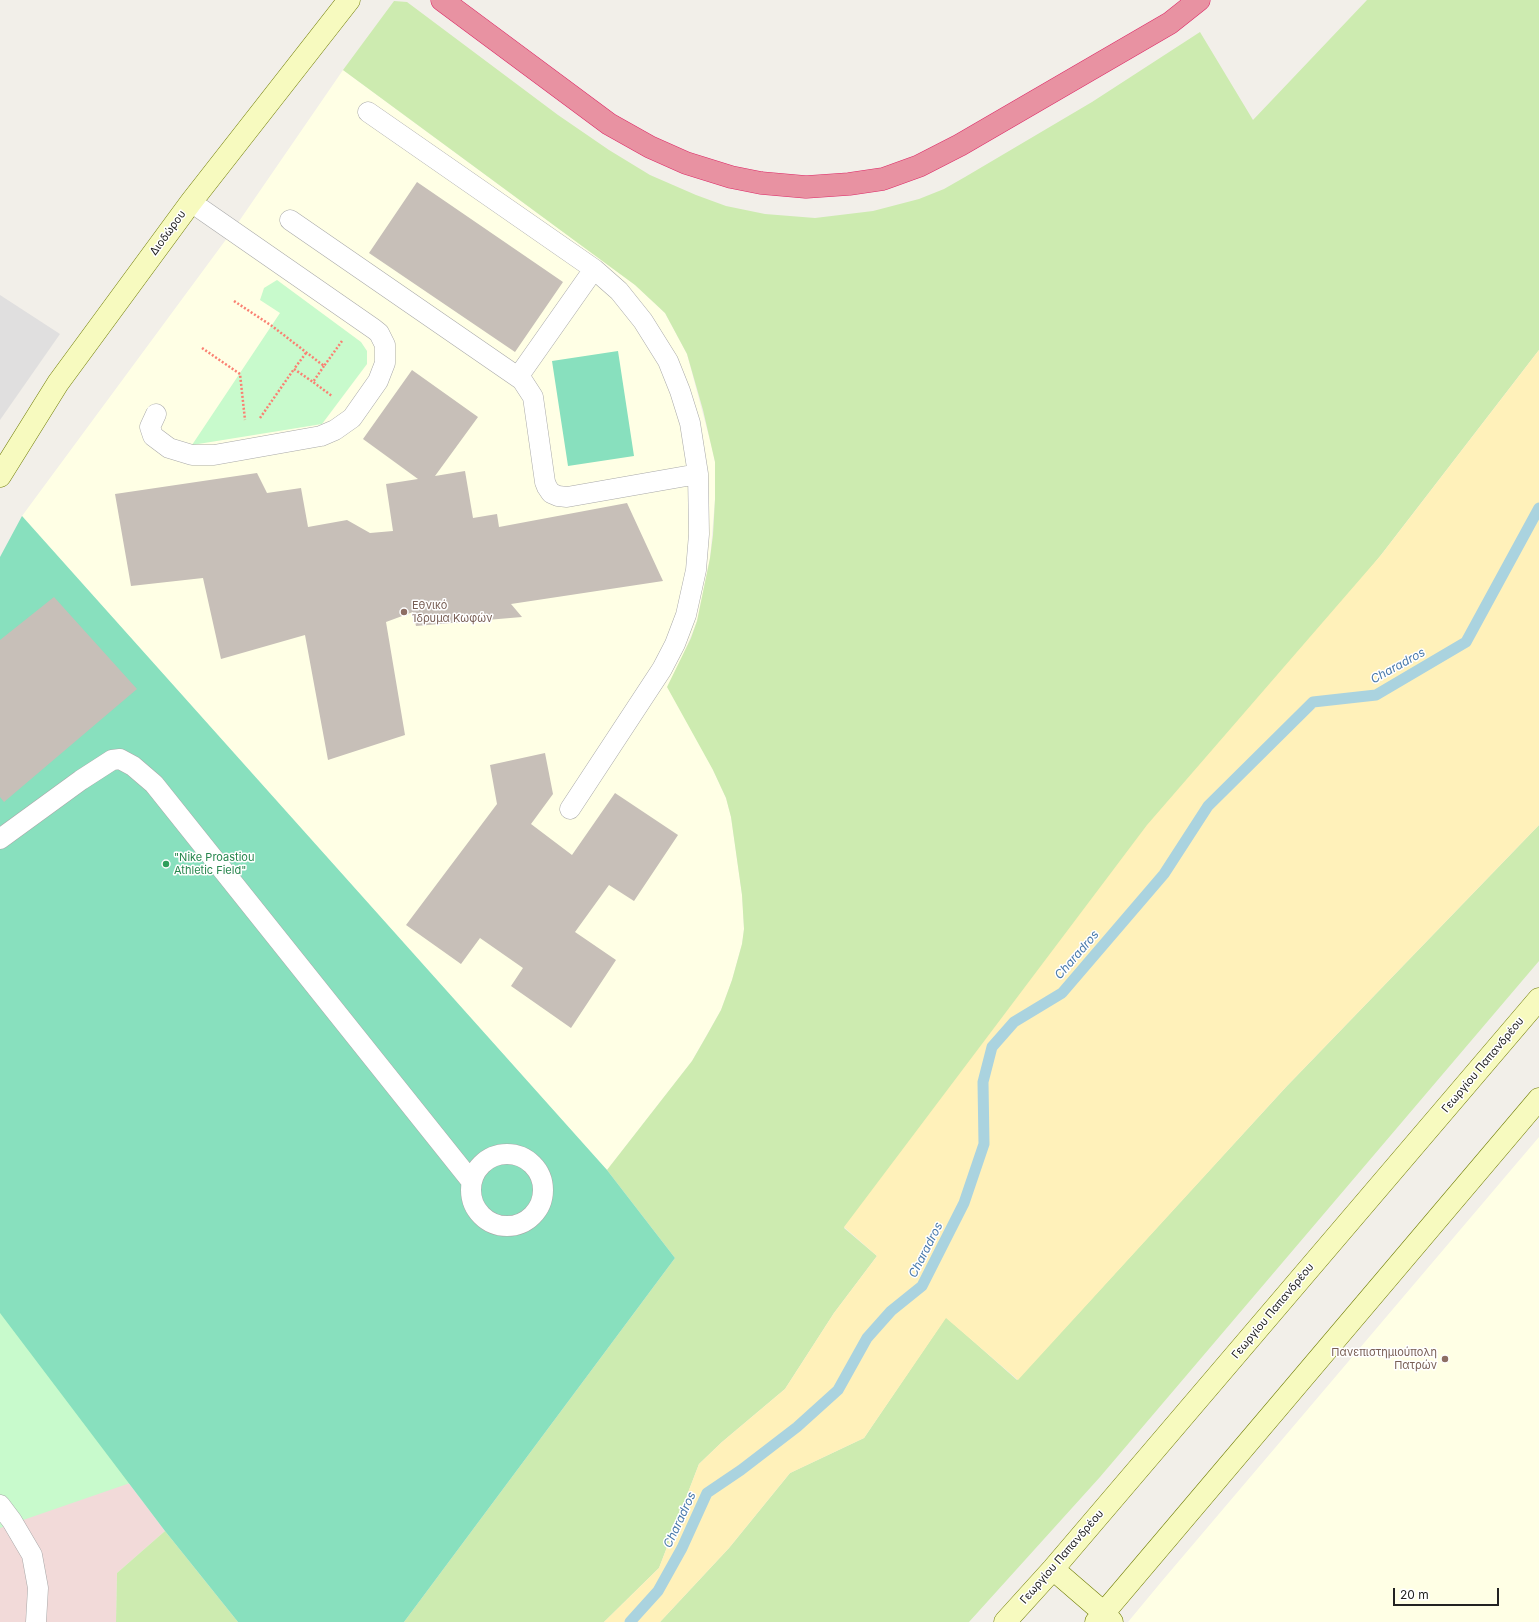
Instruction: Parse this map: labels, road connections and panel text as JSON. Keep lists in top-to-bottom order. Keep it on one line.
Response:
{"streets":{"main road":["Διοδώρου","Γεωργίου Παπανδρέου"]},"water":["Charadros"],"places":["Εθνικό Ίδρυμα Κωφών","\"Nike Proastiou Athletic Field\"","Πανεπιστημιούπολη Πατρών"],"scale_bar":"20 m"}
